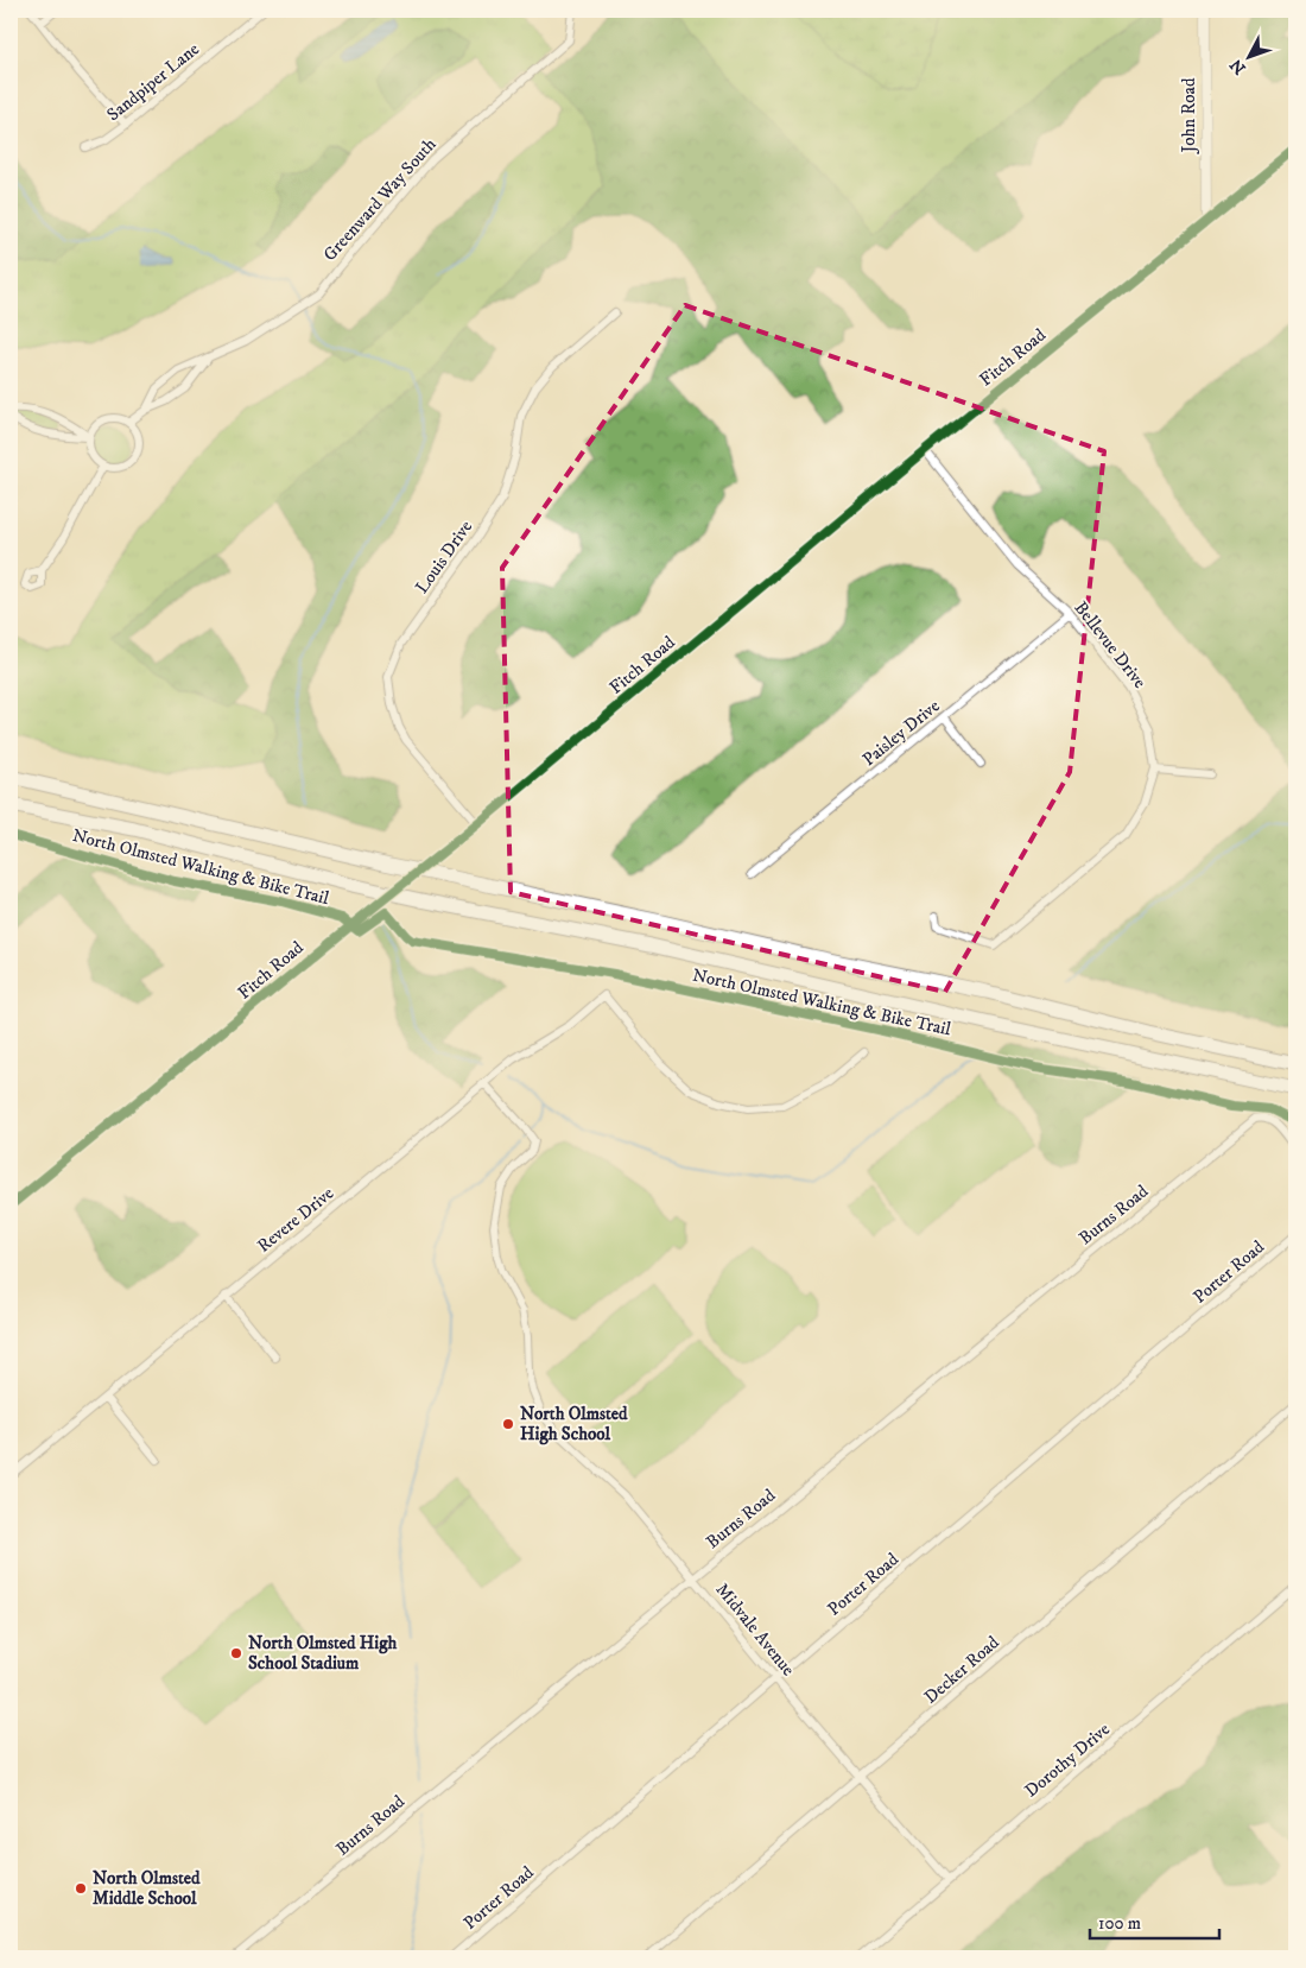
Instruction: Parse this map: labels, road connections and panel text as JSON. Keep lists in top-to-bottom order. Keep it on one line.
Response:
{"streets":{"street":["Sandpiper Lane","John Road","Greenward Way South","Fitch Road","Louis Drive","Bellevue Drive","Paisley Drive","Burns Road","Revere Drive","Porter Road","Midvale Avenue","Decker Road","Dorothy Drive"],"cycle path":["North Olmsted Walking & Bike Trail"]},"crossings":[["John Road","Fitch Road"],["Fitch Road","Louis Drive"],["Fitch Road","Bellevue Drive"],["Bellevue Drive","Paisley Drive"],["Burns Road","Midvale Avenue"],["Revere Drive","Midvale Avenue"],["Porter Road","Midvale Avenue"],["Midvale Avenue","Decker Road"],["Midvale Avenue","Dorothy Drive"]],"places":["North Olmsted High School","North Olmsted High School Stadium","North Olmsted Middle School"],"scale_bar":"100 m","north":"bottom left"}
